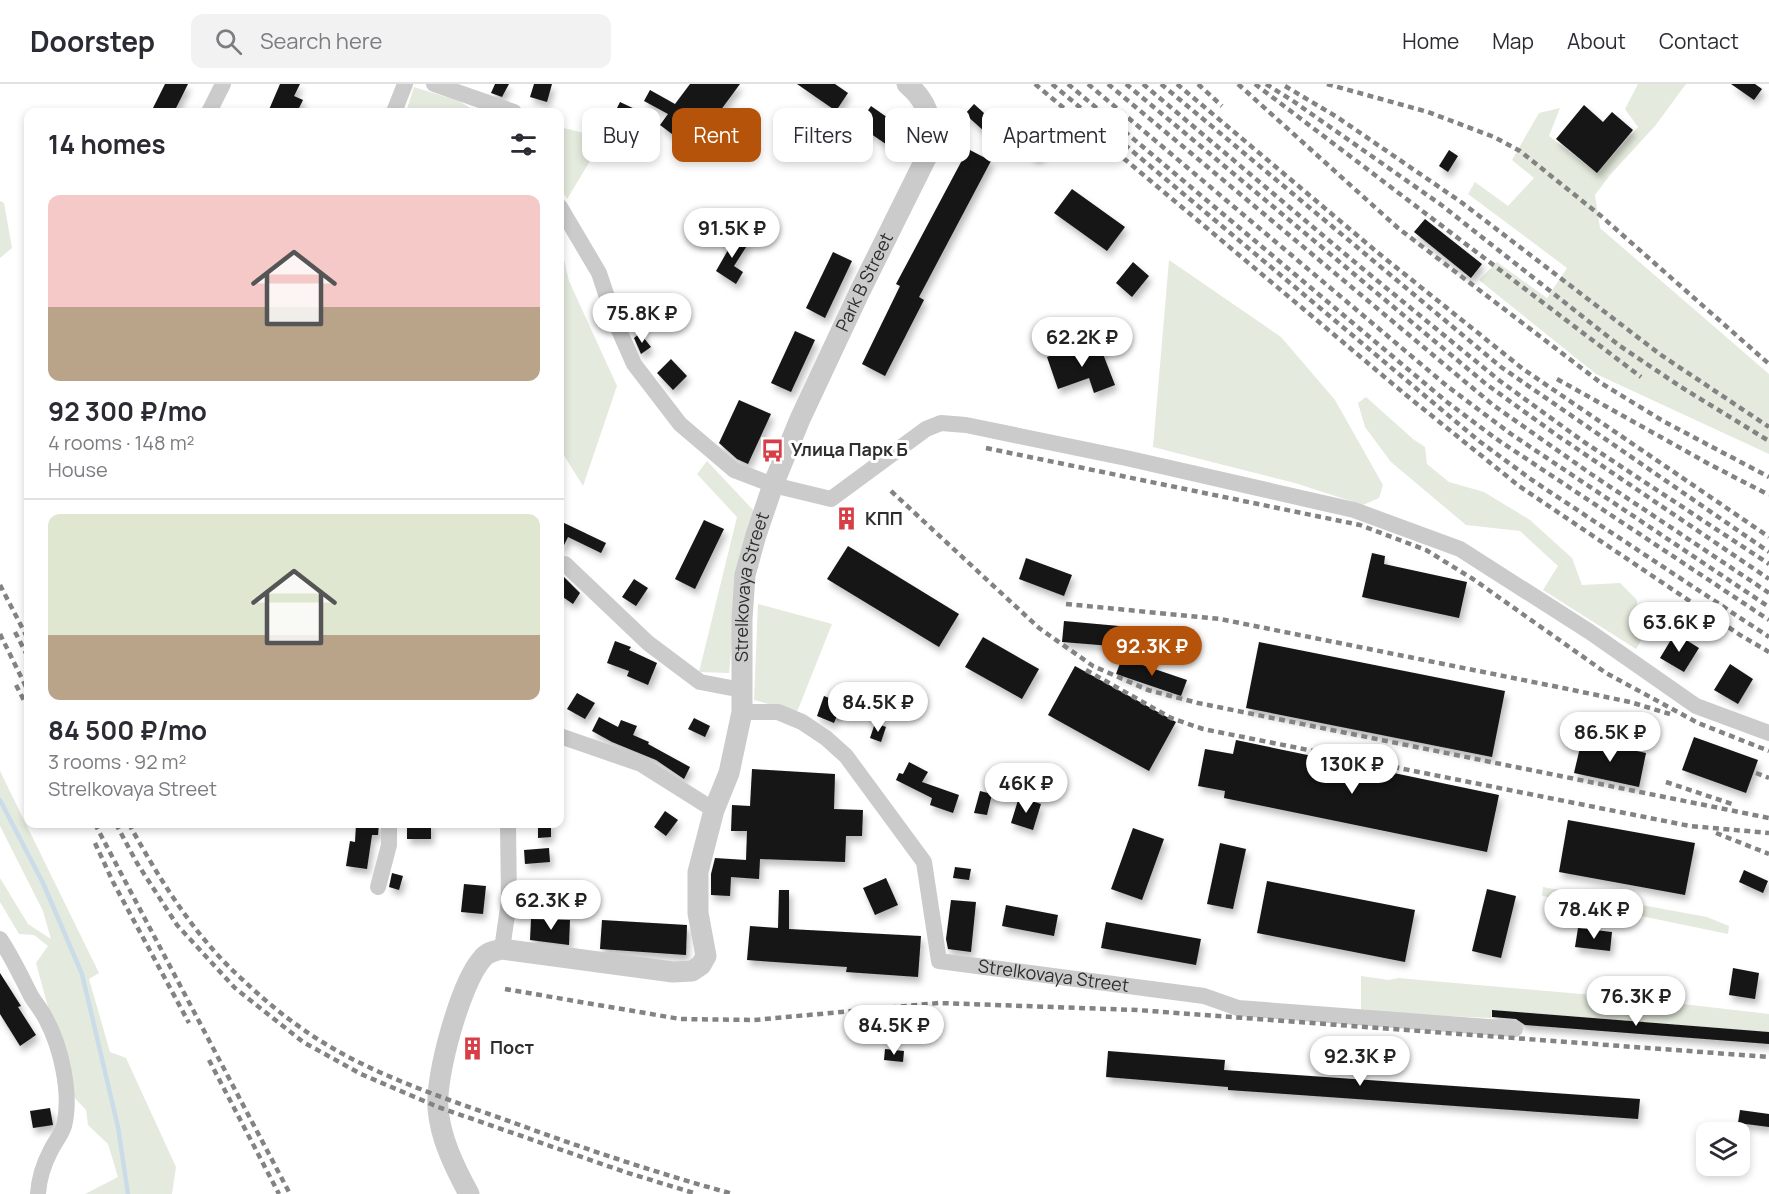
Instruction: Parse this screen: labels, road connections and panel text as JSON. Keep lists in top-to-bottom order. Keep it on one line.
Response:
{"streets":{"street":["Park B Street","Strelkovaya Street"]},"crossings":[["Park B Street","Strelkovaya Street"]],"places":{"bus stop":["Улица Парк Б"],"building":["КПП","Пост"]},"page":{"header":"Doorstep","search":"Search here","nav":["Home","Map","About","Contact"],"chip":["Buy","Rent","Filters","New","Apartment"],"heading":"14 homes","list":[{"name":"92 300 ₽/mo","note":"4 rooms · 148 m² · House"},{"name":"84 500 ₽/mo","note":"3 rooms · 92 m² · Strelkovaya Street"}],"price":["91.5K ₽","75.8K ₽","62.2K ₽","63.6K ₽","92.3K ₽","84.5K ₽","86.5K ₽","130K ₽","46K ₽","62.3K ₽","78.4K ₽","76.3K ₽","84.5K ₽","92.3K ₽"]}}
